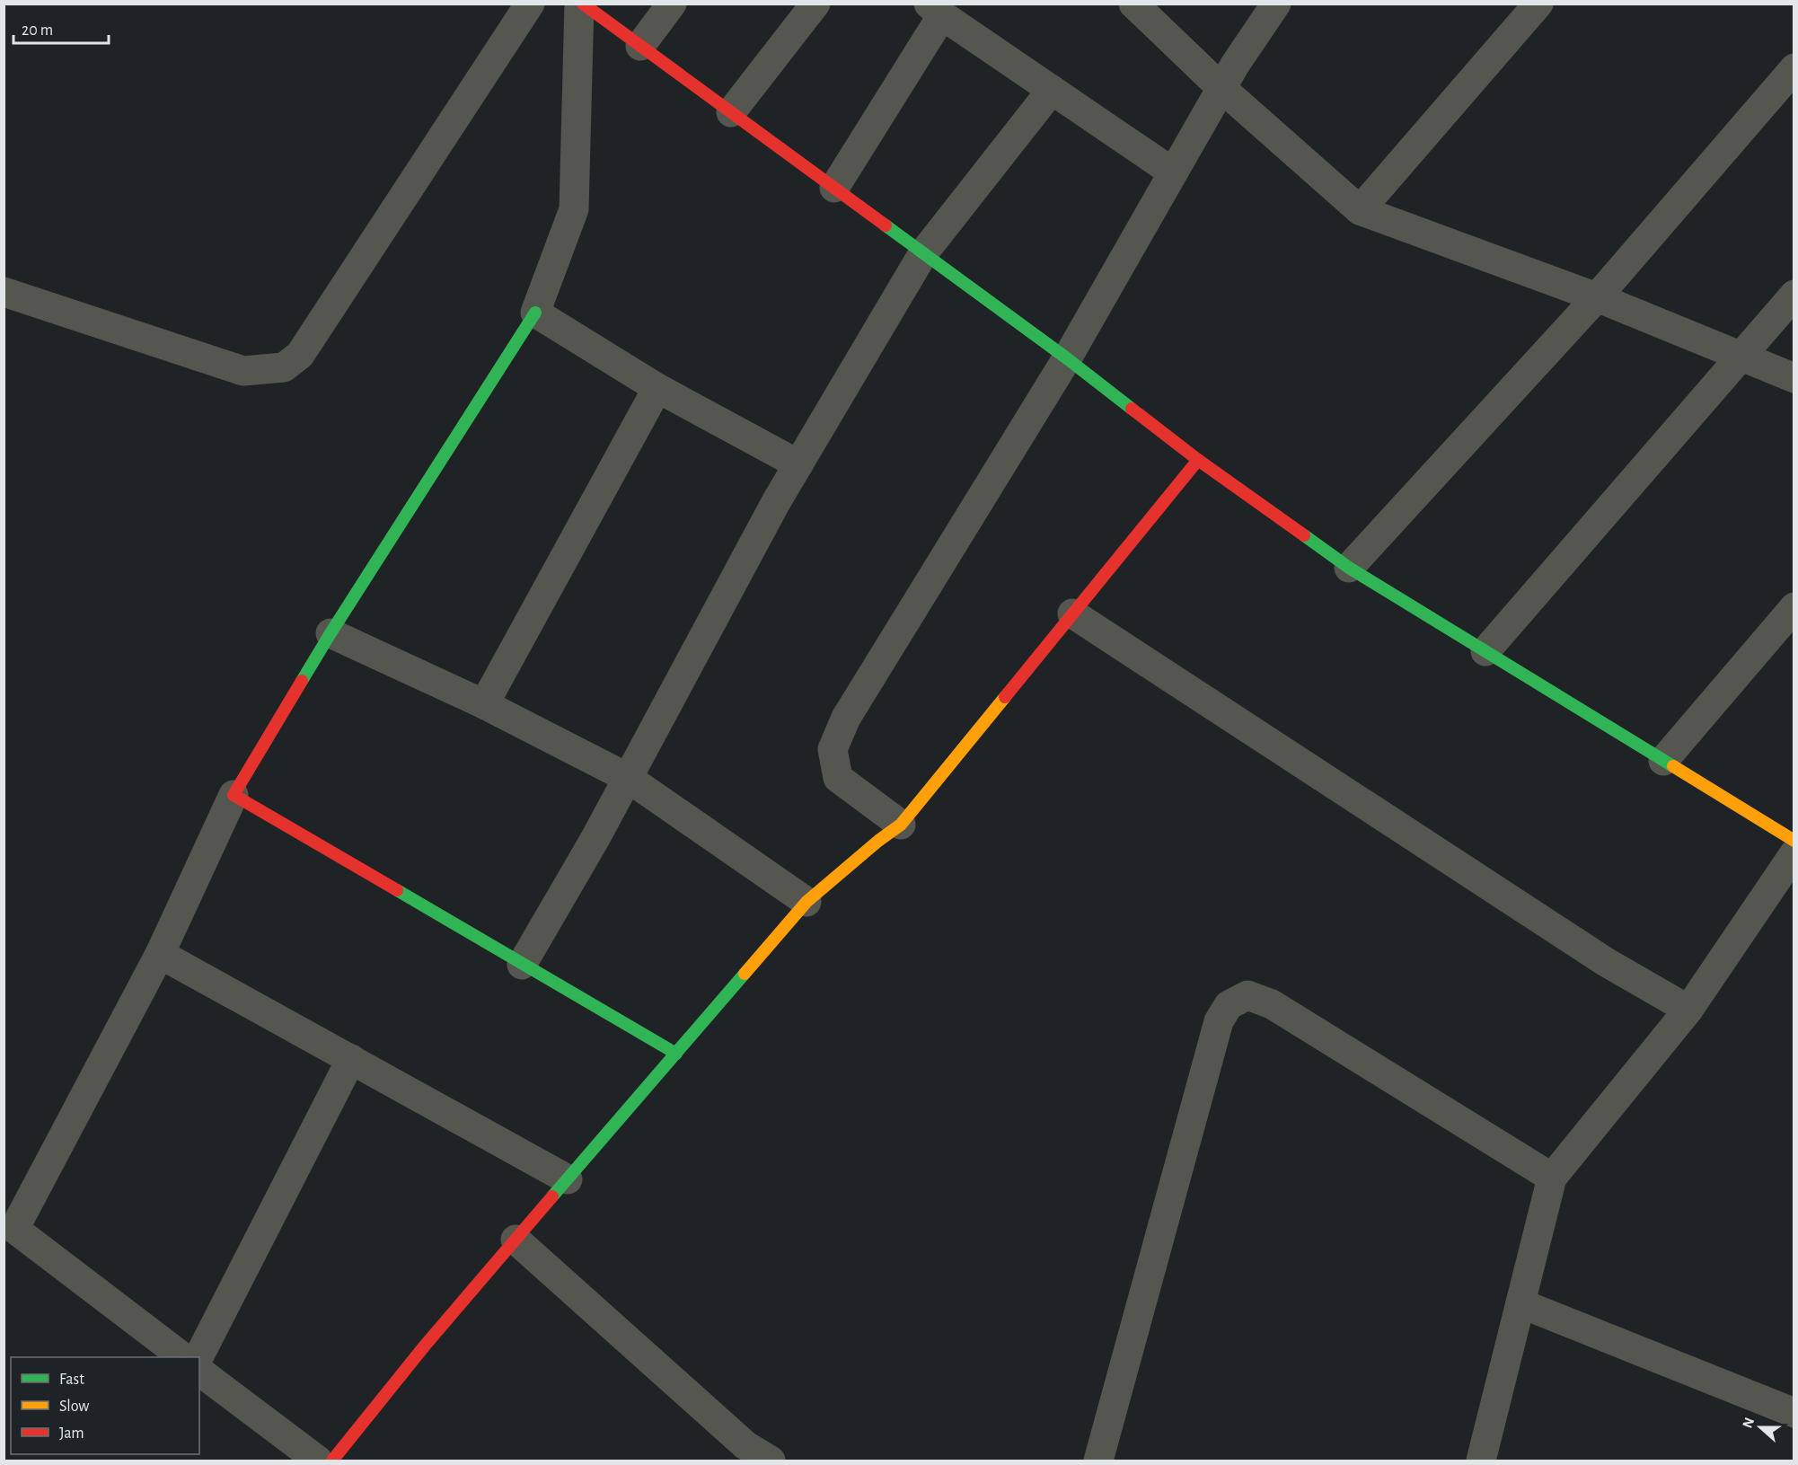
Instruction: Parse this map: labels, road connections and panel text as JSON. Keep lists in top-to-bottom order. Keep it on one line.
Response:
{"legend":["Fast","Slow","Jam"],"scale_bar":"20 m","north":"left"}
